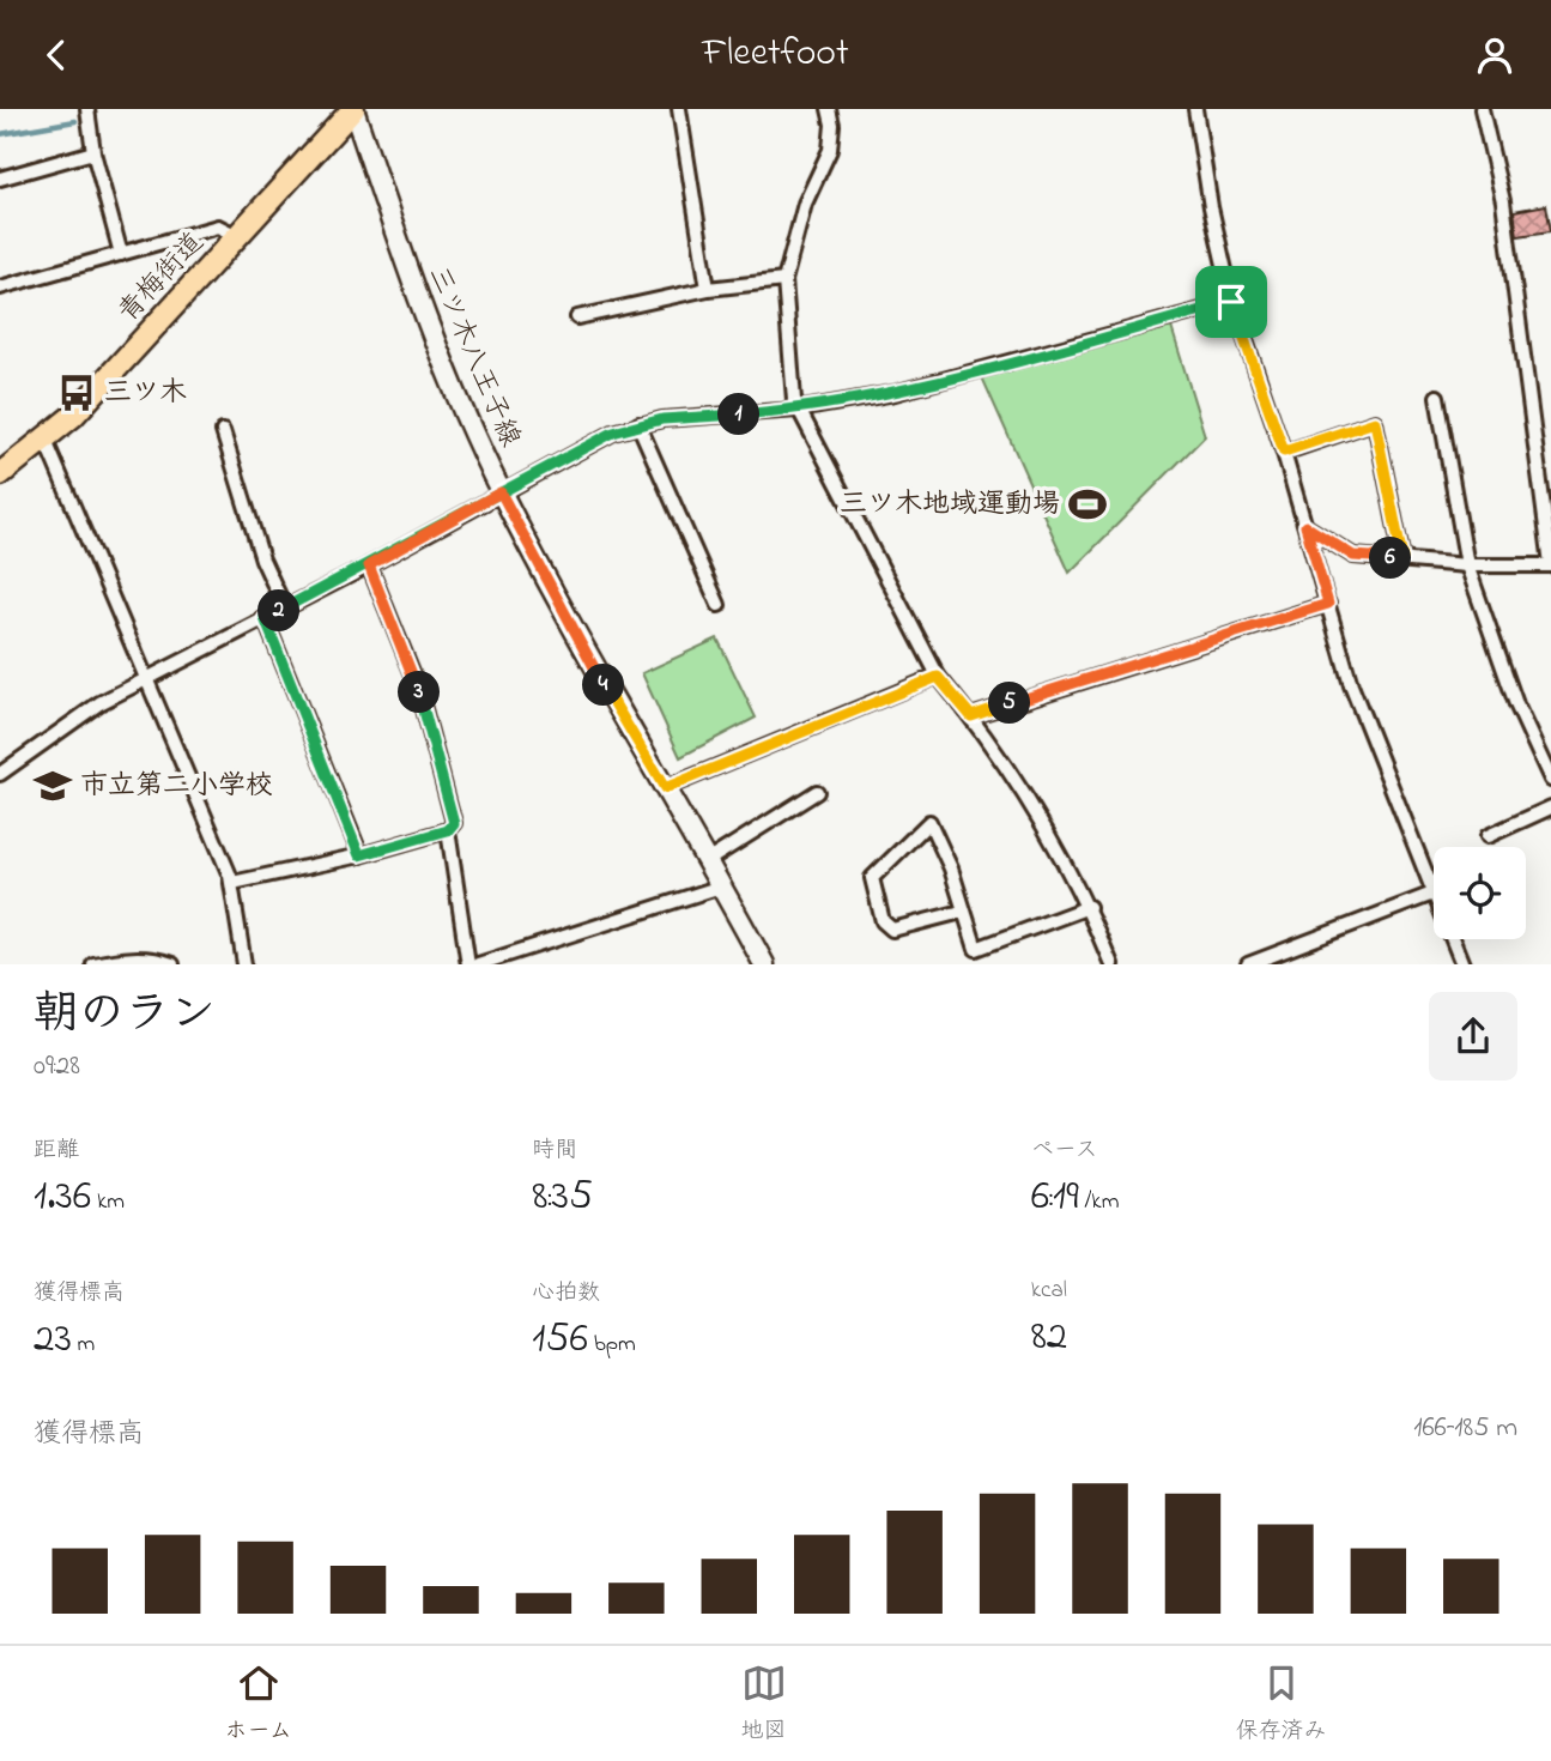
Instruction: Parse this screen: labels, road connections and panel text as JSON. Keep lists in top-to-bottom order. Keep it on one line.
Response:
{"streets":{"main road":["青梅街道","三ツ木八王子線"]},"crossings":[["青梅街道","三ツ木八王子線"]],"places":{"bus stop":["三ツ木"],"sports":["三ツ木地域運動場"],"school or university":["市立第二小学校"]},"page":{"header":"Fleetfoot","pins":["1","6","2","4","3","5"],"heading":["朝のラン","09:28"],"stats":[["距離","1.36 km"],["時間","8:35"],["ペース","6:19 /km"],["獲得標高","23 m"],["心拍数","156 bpm"],["kcal","82"]],"chart":["獲得標高","166–185 m"],"tabs":["ホーム","地図","保存済み"]}}
